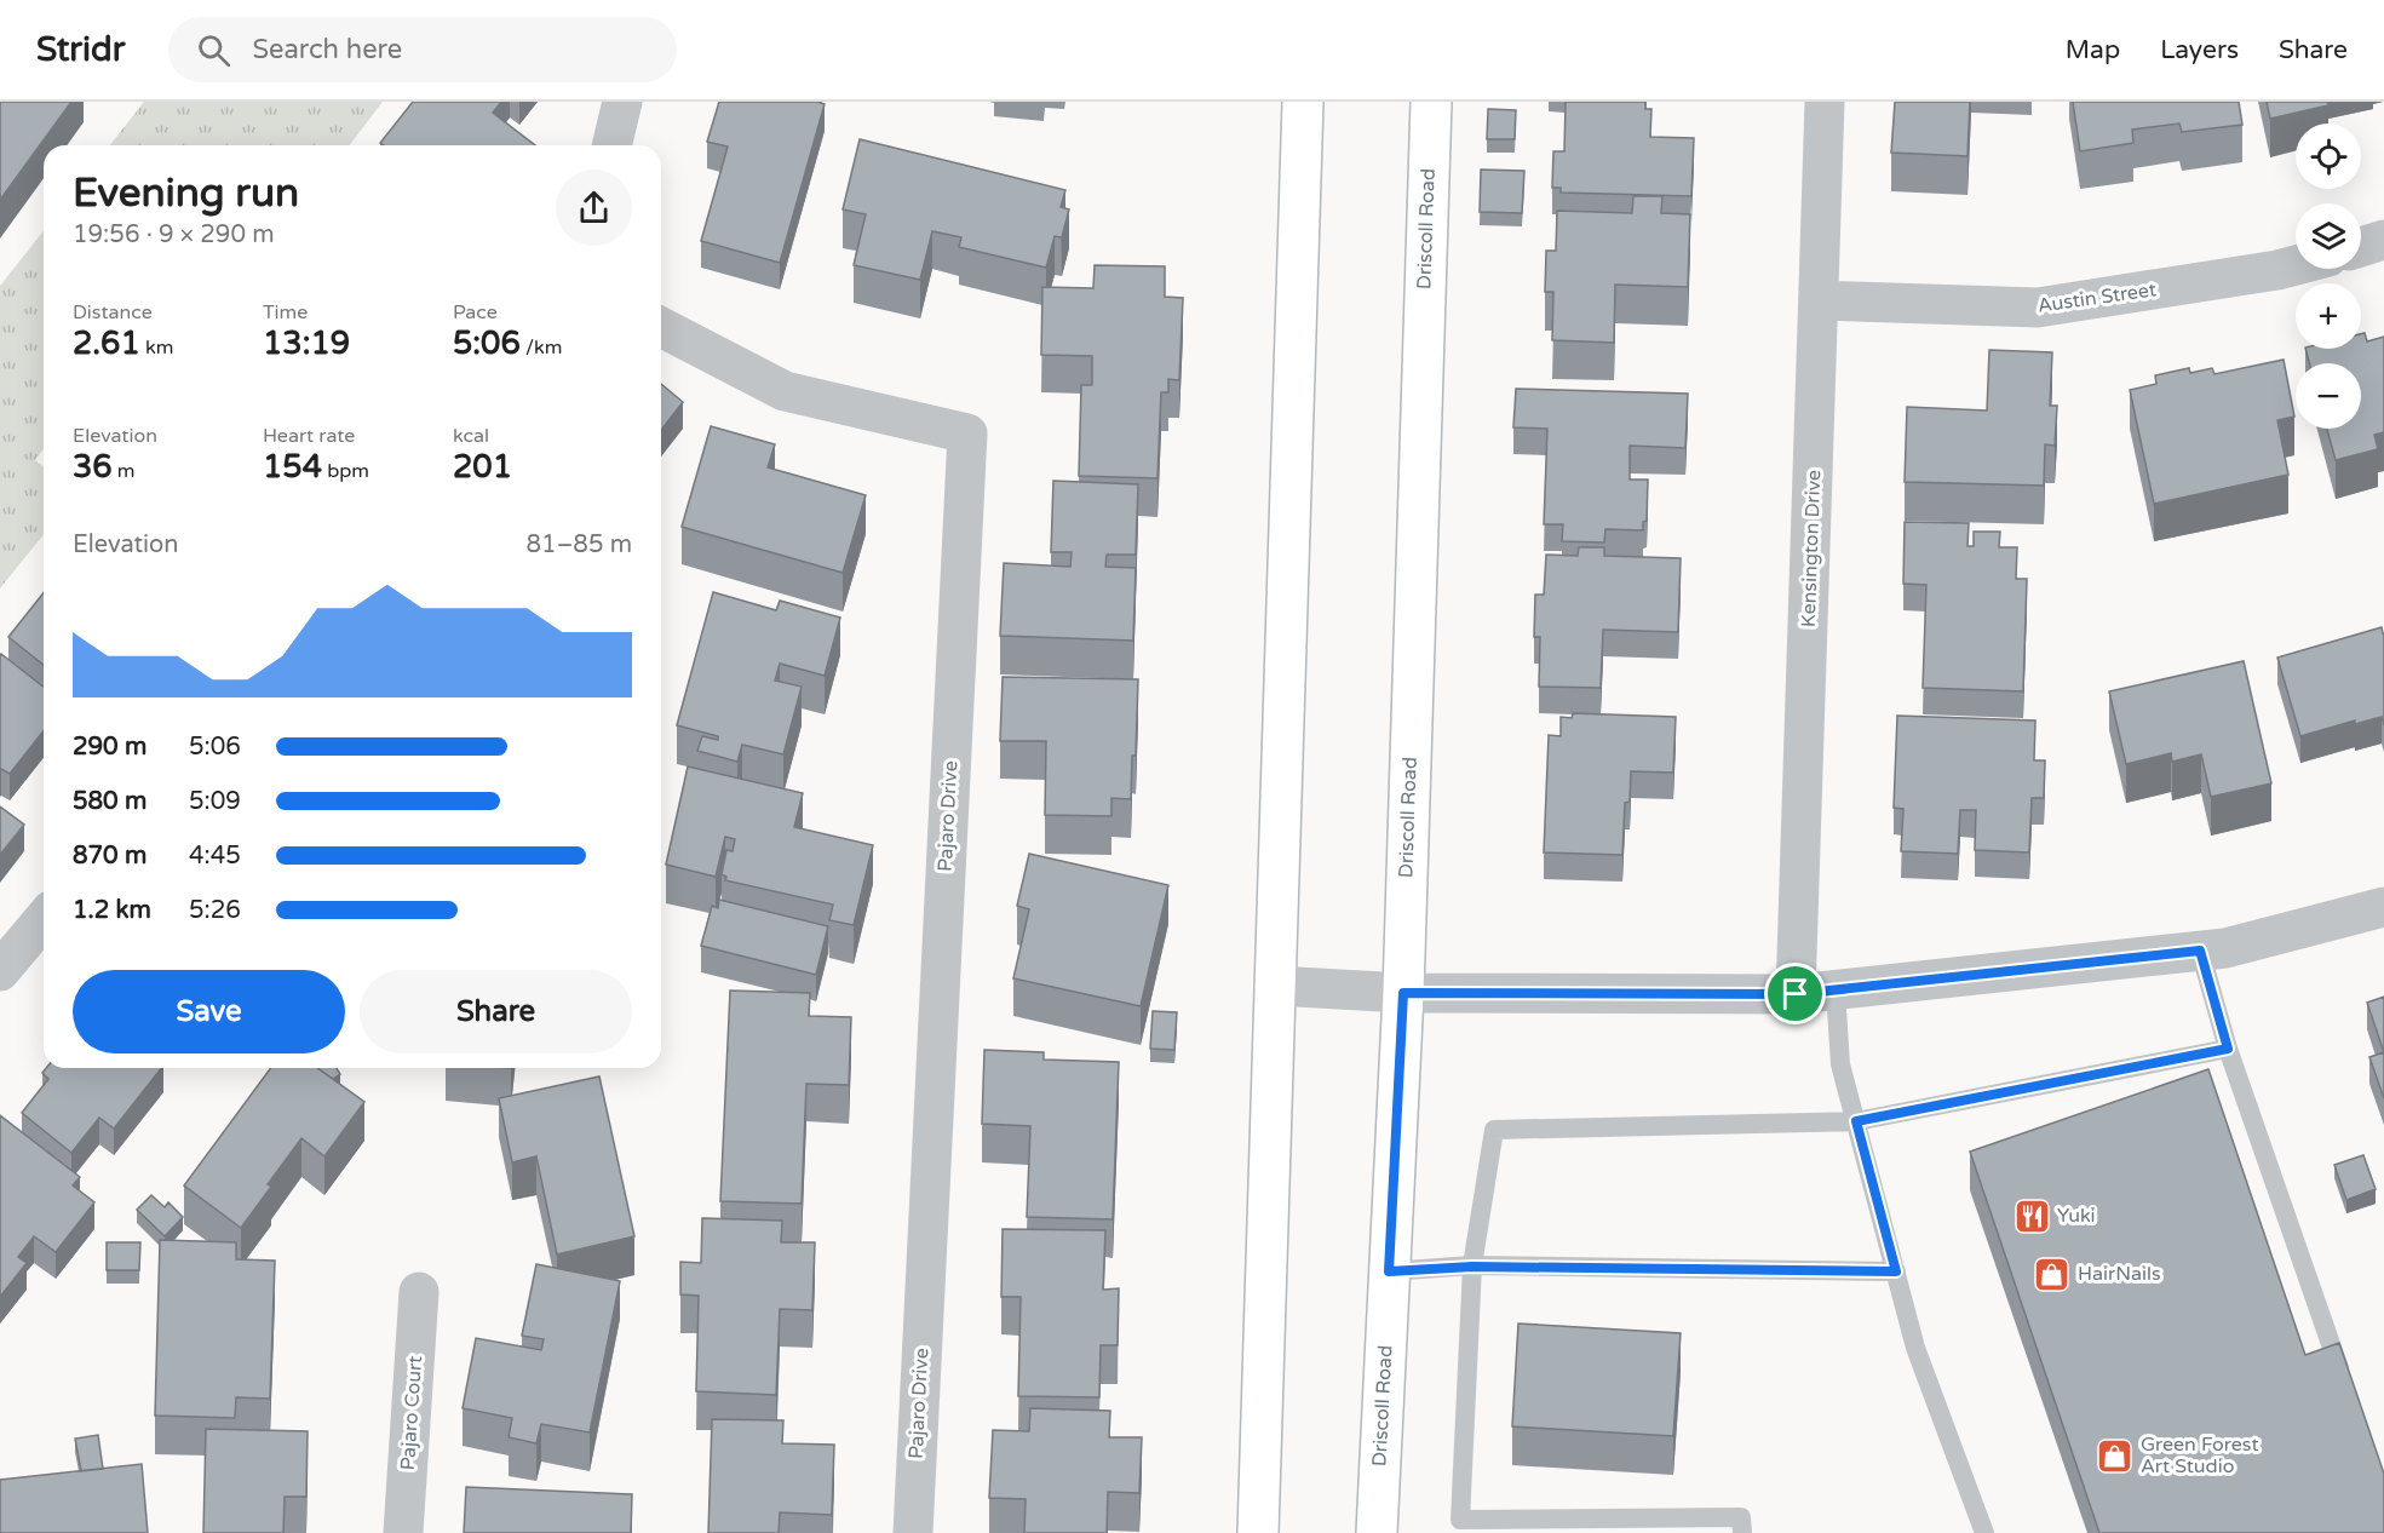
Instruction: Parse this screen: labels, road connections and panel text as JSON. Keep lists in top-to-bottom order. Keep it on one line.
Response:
{"streets":{"street":["Driscoll Road","Austin Street","Kensington Drive","Pajaro Drive","Pajaro Court"]},"crossings":[["Austin Street","Kensington Drive"]],"places":{"restaurant":["Yuki"],"shop":["HairNails","Green Forest Art Studio"]},"page":{"header":"Stridr","search":"Search here","nav":["Map","Layers","Share"],"map_buttons":["+","−"],"heading":["Evening run","19:56 · 9 × 290 m"],"stats":[["Distance","2.61 km"],["Time","13:19"],["Pace","5:06 /km"],["Elevation","36 m"],["Heart rate","154 bpm"],["kcal","201"]],"chart":["Elevation","81–85 m"],"list":[{"name":"290 m","note":"5:06"},{"name":"580 m","note":"5:09"},{"name":"870 m","note":"4:45"},{"name":"1.2 km","note":"5:26"}],"buttons":["Save","Share"]}}
